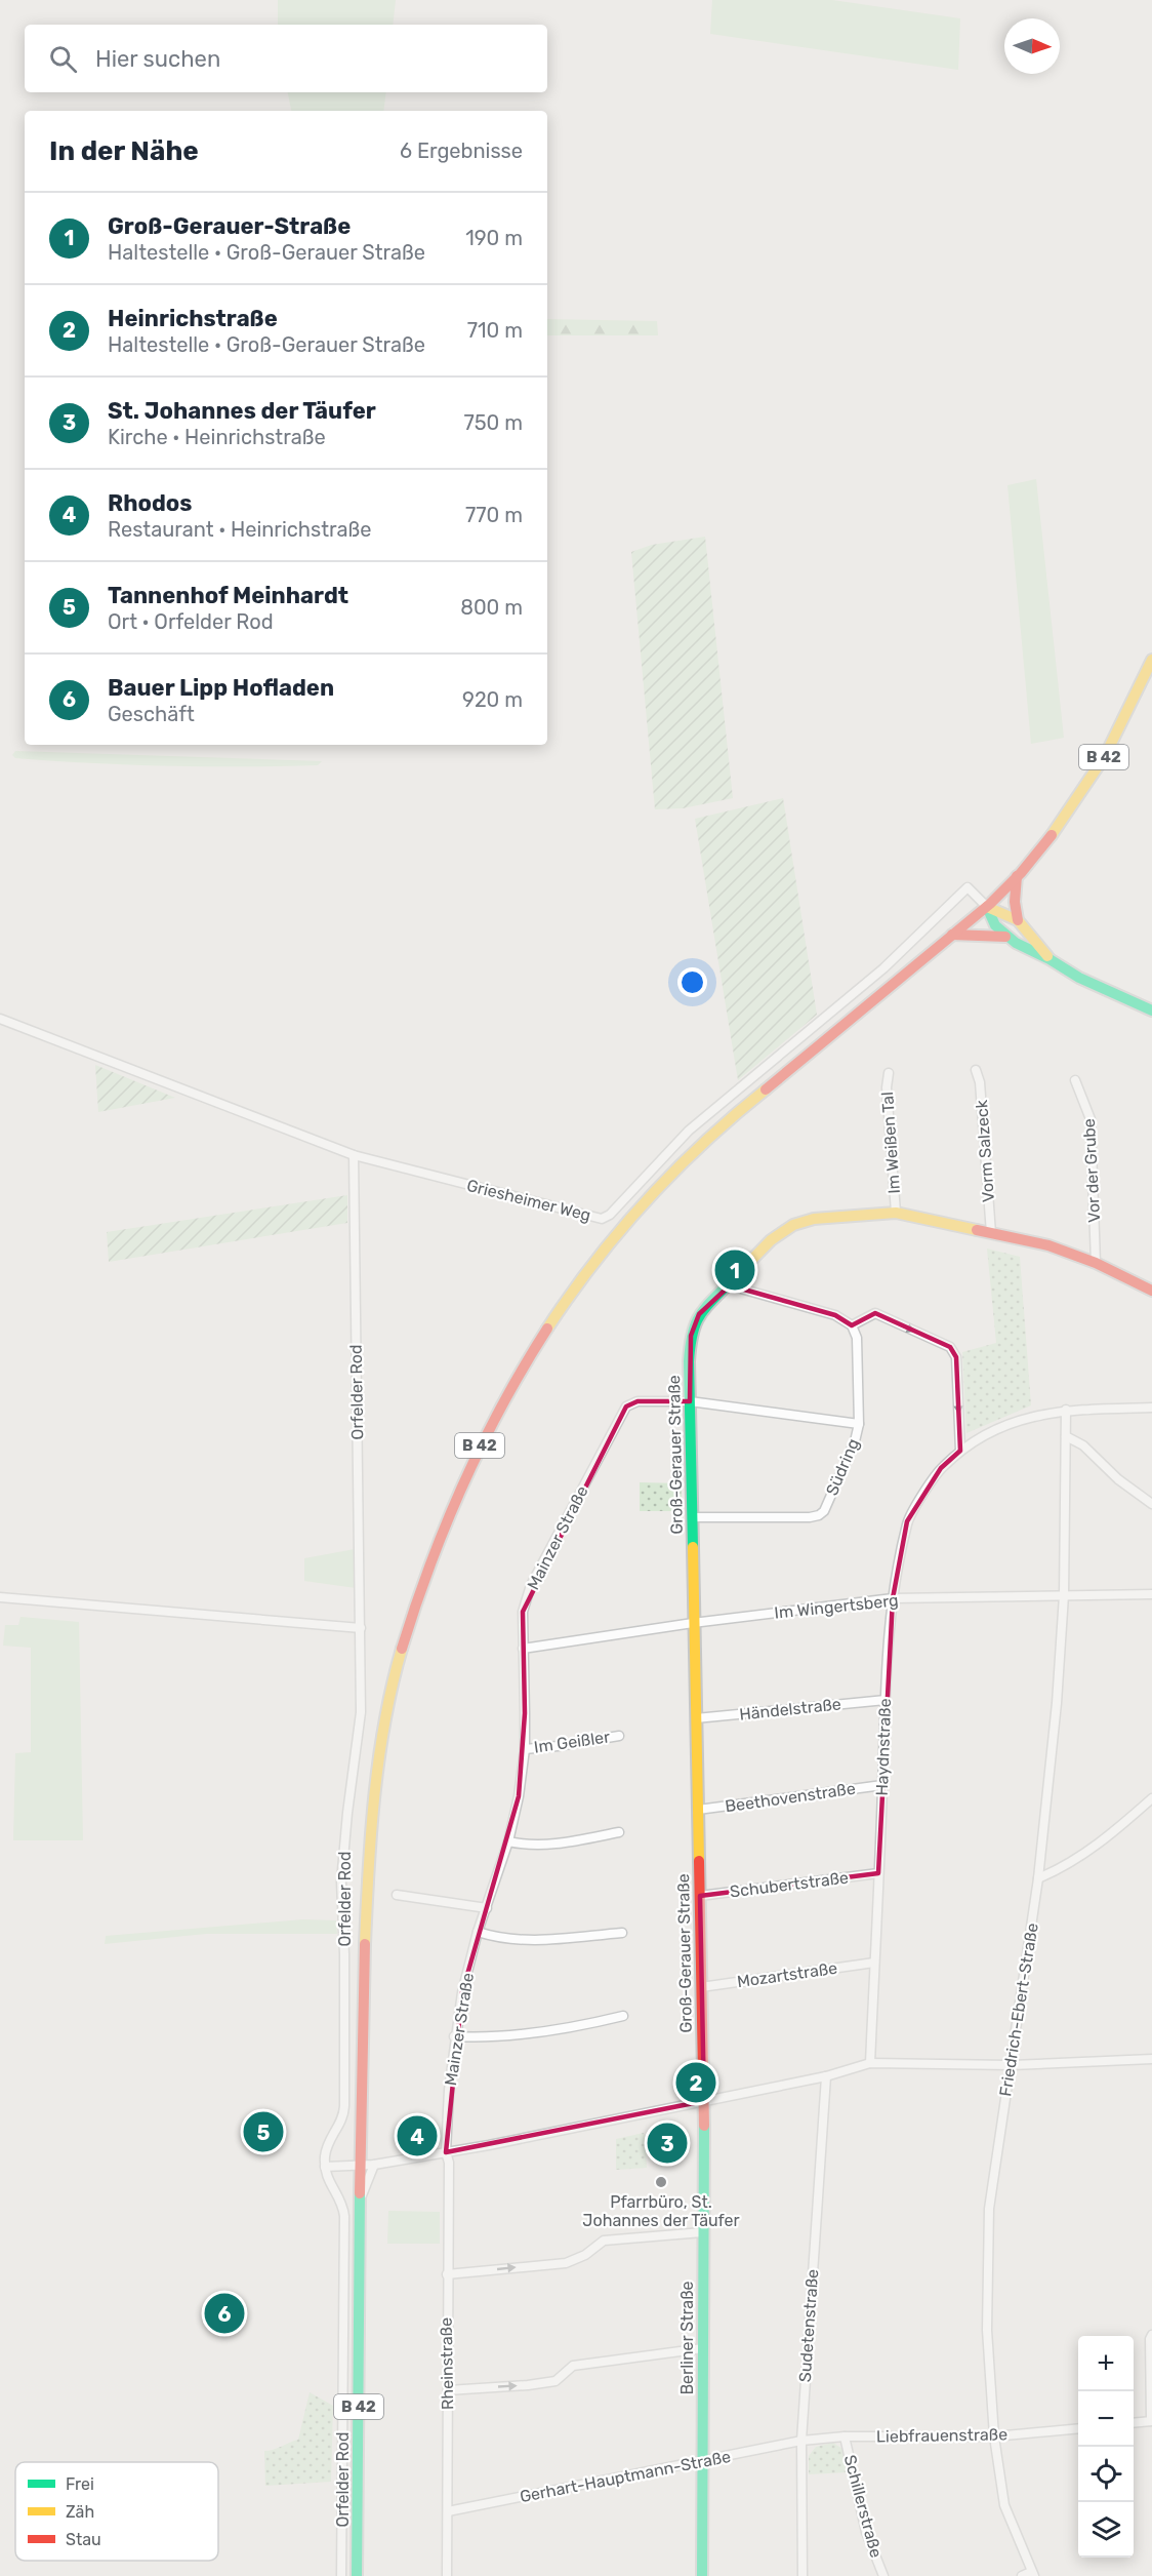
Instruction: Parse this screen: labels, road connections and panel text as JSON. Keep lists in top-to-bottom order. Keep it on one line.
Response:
{"streets":{"main road":["B 42","Groß-Gerauer Straße","Berliner Straße"],"street":["Im Weißen Tal","Vorm Salzeck","Vor der Grube","Griesheimer Weg","Orfelder Rod","Südring","Mainzer Straße","Im Wingertsberg","Händelstraße","Im Geißler","Haydnstraße","Beethovenstraße","Schubertstraße","Mozartstraße","Friedrich-Ebert-Straße","Sudetenstraße","Rheinstraße","Liebfrauenstraße","Gerhart-Hauptmann-Straße","Schillerstraße"]},"crossings":[["B 42","Griesheimer Weg"],["Im Weißen Tal","Groß-Gerauer Straße"],["Vorm Salzeck","Groß-Gerauer Straße"],["Vor der Grube","Groß-Gerauer Straße"],["Griesheimer Weg","Orfelder Rod"],["Groß-Gerauer Straße","Südring"],["Groß-Gerauer Straße","Mainzer Straße"],["Groß-Gerauer Straße","Im Wingertsberg"],["Groß-Gerauer Straße","Händelstraße"],["Groß-Gerauer Straße","Beethovenstraße"],["Groß-Gerauer Straße","Schubertstraße"],["Groß-Gerauer Straße","Mozartstraße"],["Groß-Gerauer Straße","Berliner Straße"],["Südring","Mainzer Straße"],["Mainzer Straße","Im Wingertsberg"],["Mainzer Straße","Im Geißler"],["Mainzer Straße","Rheinstraße"],["Im Wingertsberg","Haydnstraße"],["Im Wingertsberg","Friedrich-Ebert-Straße"],["Händelstraße","Haydnstraße"],["Haydnstraße","Beethovenstraße"],["Haydnstraße","Schubertstraße"],["Haydnstraße","Mozartstraße"],["Haydnstraße","Friedrich-Ebert-Straße"],["Friedrich-Ebert-Straße","Liebfrauenstraße"],["Sudetenstraße","Liebfrauenstraße"],["Sudetenstraße","Gerhart-Hauptmann-Straße"],["Berliner Straße","Gerhart-Hauptmann-Straße"],["Rheinstraße","Gerhart-Hauptmann-Straße"],["Liebfrauenstraße","Gerhart-Hauptmann-Straße"],["Liebfrauenstraße","Schillerstraße"]],"places":["Pfarrbüro, St. Johannes der Täufer"],"legend":["Frei","Zäh","Stau"],"north":"right","page":{"search":"Hier suchen","heading":["In der Nähe","6 Ergebnisse"],"list":[{"mark":"1","name":"Groß-Gerauer-Straße","note":"Haltestelle · Groß-Gerauer Straße","value":"190 m"},{"mark":"2","name":"Heinrichstraße","note":"Haltestelle · Groß-Gerauer Straße","value":"710 m"},{"mark":"3","name":"St. Johannes der Täufer","note":"Kirche · Heinrichstraße","value":"750 m"},{"mark":"4","name":"Rhodos","note":"Restaurant · Heinrichstraße","value":"770 m"},{"mark":"5","name":"Tannenhof Meinhardt","note":"Ort · Orfelder Rod","value":"800 m"},{"mark":"6","name":"Bauer Lipp Hofladen","note":"Geschäft","value":"920 m"}],"pins":["1","2","5","4","3","6"],"map_buttons":["+","−"]}}
